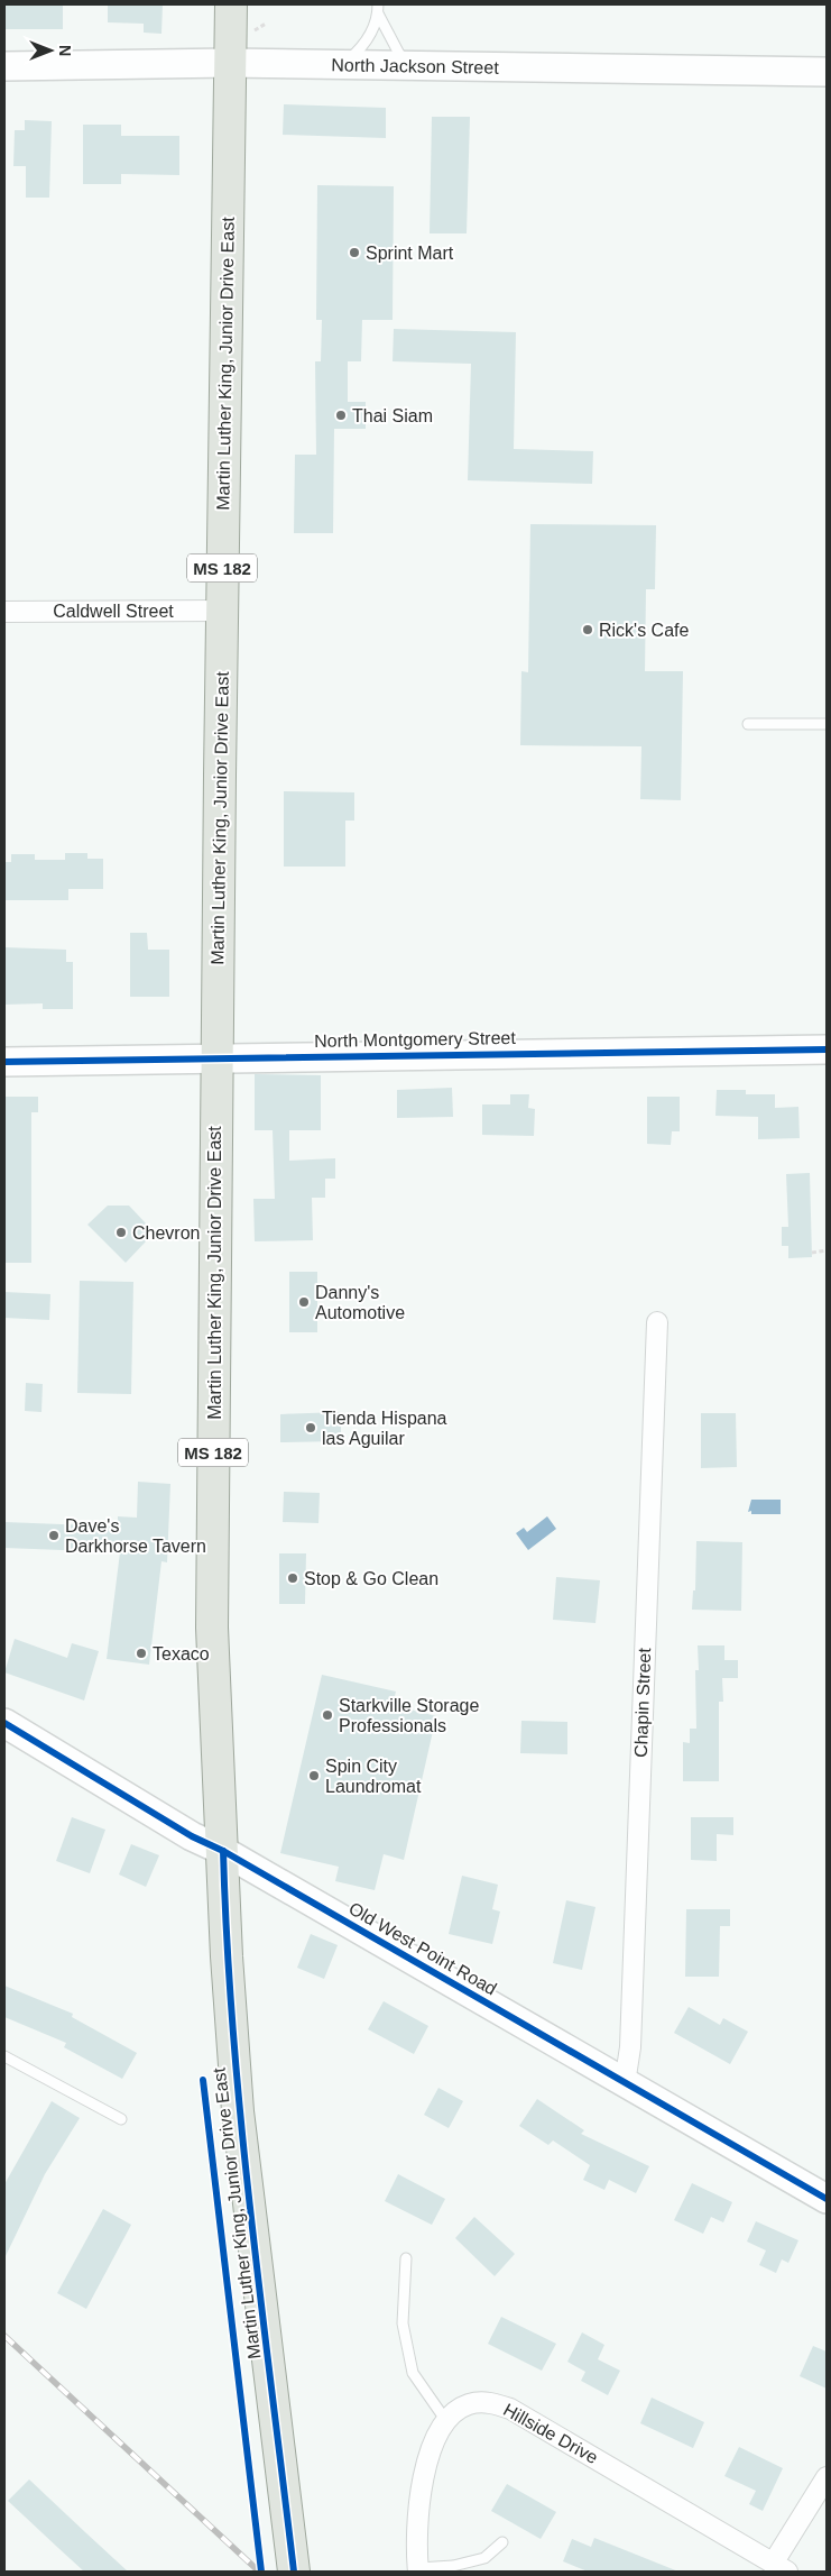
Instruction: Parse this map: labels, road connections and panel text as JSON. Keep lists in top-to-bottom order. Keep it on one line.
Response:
{"streets":{"main road":["Martin Luther King, Junior Drive East","MS 182"],"street":["North Jackson Street","Caldwell Street","North Montgomery Street","Chapin Street","Old West Point Road","Hillside Drive"]},"crossings":[["North Jackson Street","Martin Luther King, Junior Drive East"],["Martin Luther King, Junior Drive East","Caldwell Street"],["Martin Luther King, Junior Drive East","North Montgomery Street"],["Martin Luther King, Junior Drive East","Old West Point Road"],["Chapin Street","Old West Point Road"]],"places":["Sprint Mart","Thai Siam","Rick's Cafe","Chevron","Danny's Automotive","Tienda Hispana las Aguilar","Dave's Darkhorse Tavern","Stop & Go Clean","Texaco","Starkville Storage Professionals","Spin City Laundromat"],"north":"right"}
